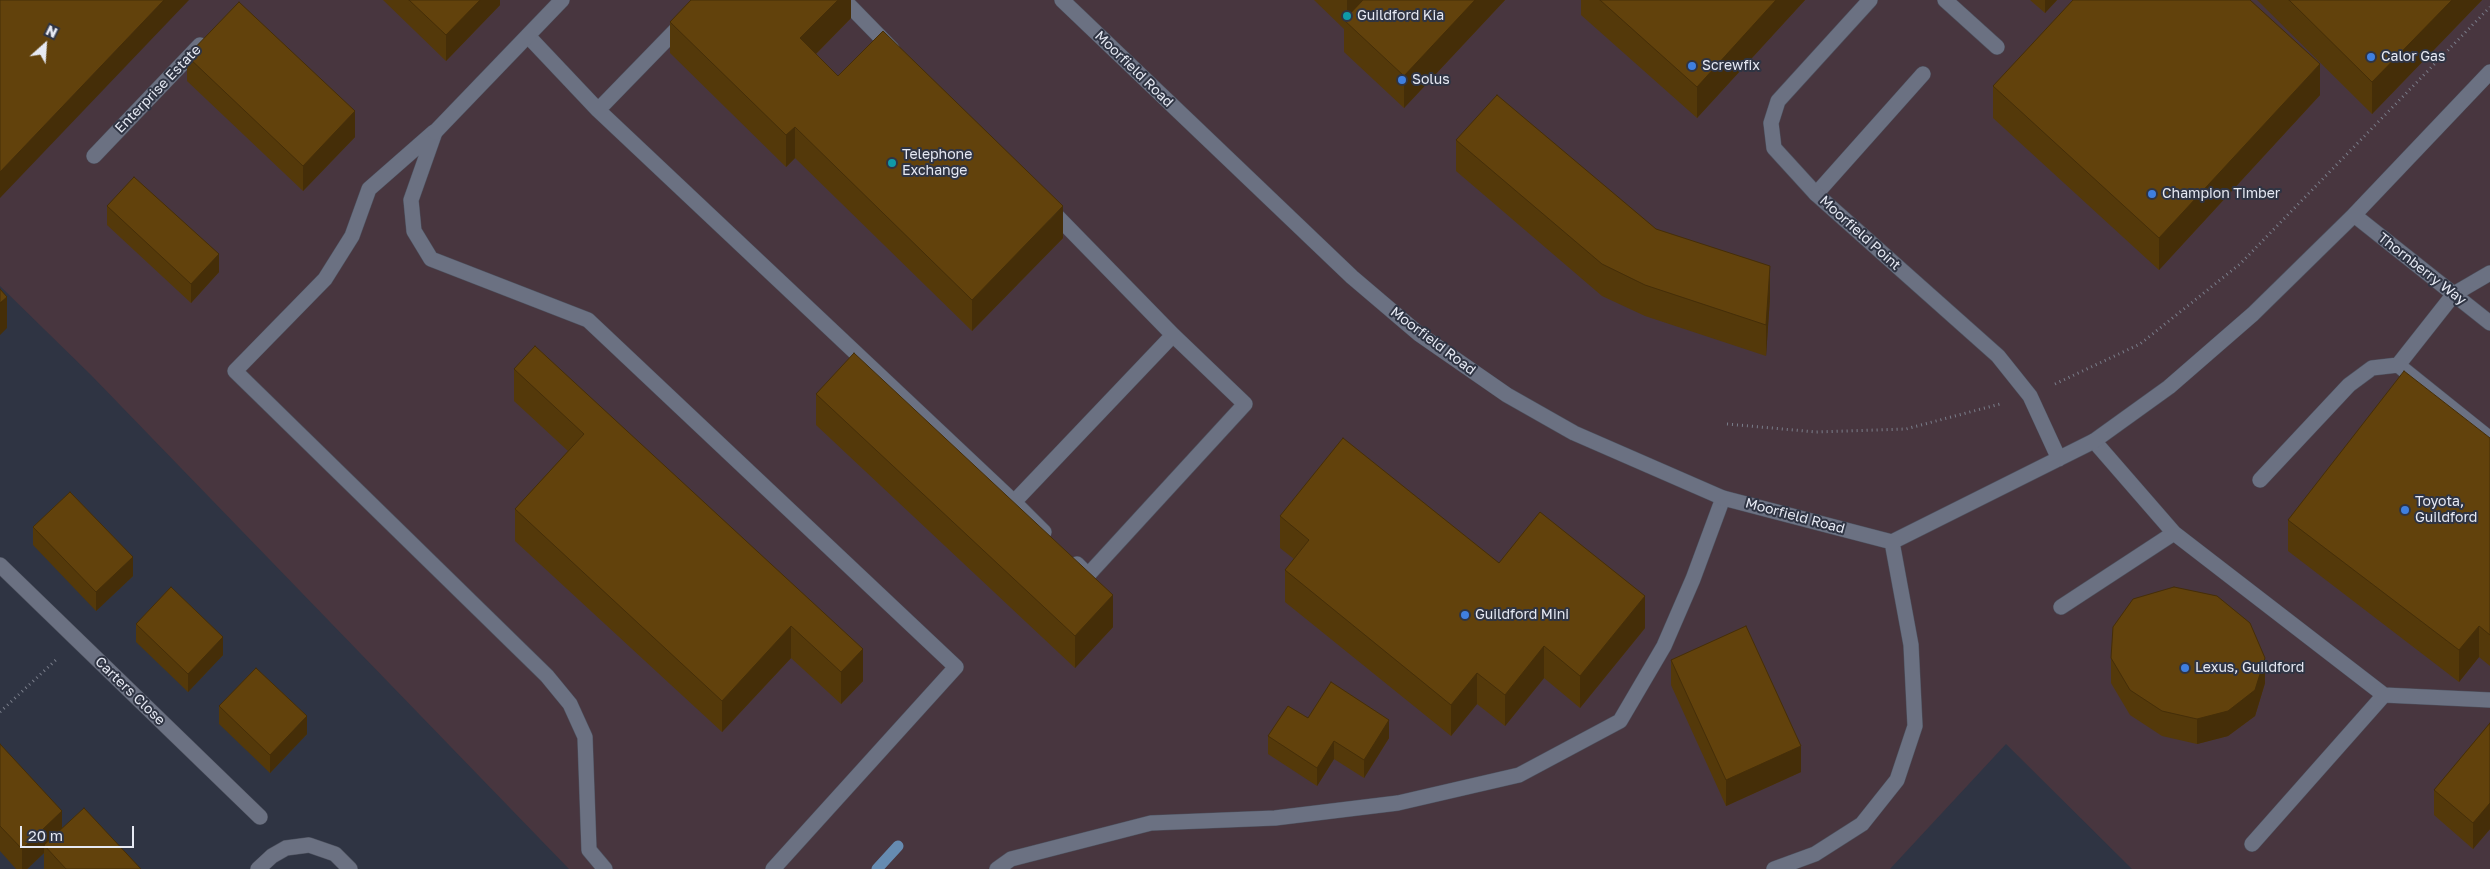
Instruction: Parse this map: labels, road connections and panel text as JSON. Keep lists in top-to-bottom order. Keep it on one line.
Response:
{"streets":{"street":["Moorfield Road","Enterprise Estate","Moorfield Point","Thornberry Way","Carters Close"]},"places":["Guildford Kia","Calor Gas","Screwfix","Solus","Telephone Exchange","Champion Timber","Toyota, Guildford","Guildford Mini","Lexus, Guildford"],"scale_bar":"20 m","north":"top right"}
